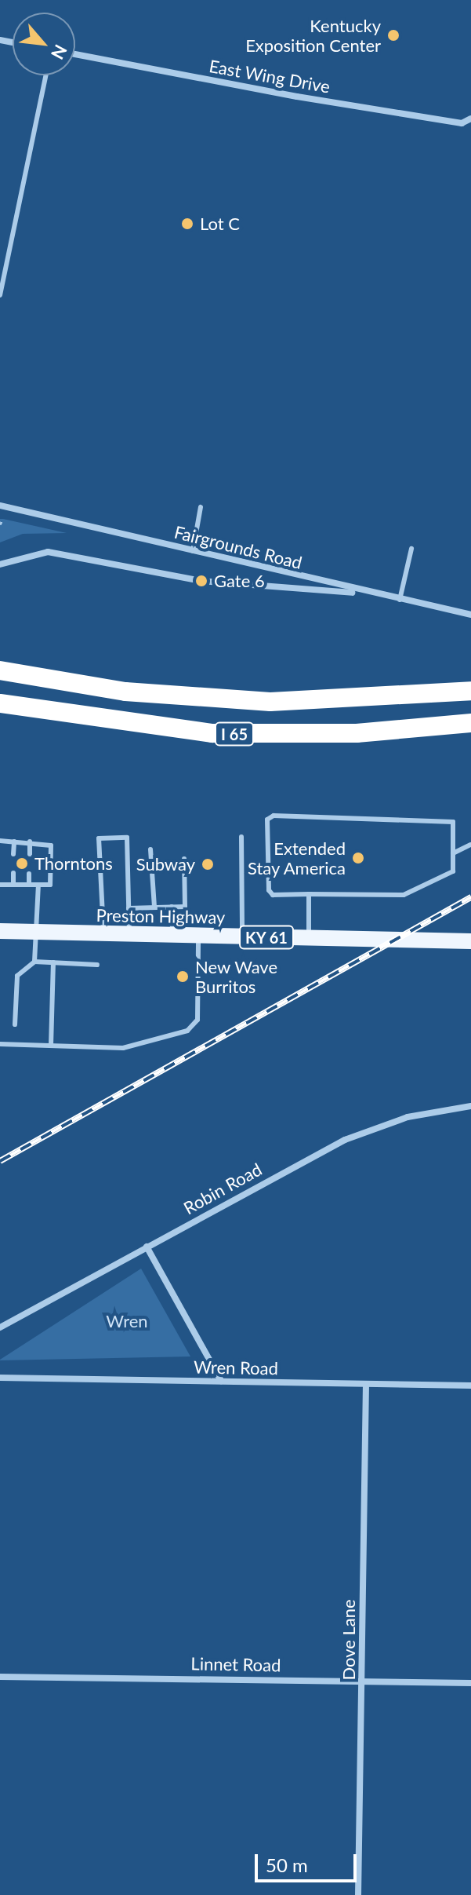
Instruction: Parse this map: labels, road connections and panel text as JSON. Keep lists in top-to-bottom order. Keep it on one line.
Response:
{"streets":{"highway":["I 65"],"main road":["Preston Highway","KY 61"],"street":["East Wing Drive","Fairgrounds Road","Robin Road","Wren Road","Dove Lane","Linnet Road"]},"crossings":[["Wren Road","Dove Lane"],["Dove Lane","Linnet Road"]],"parks":["Wren"],"places":["Kentucky Exposition Center","Lot C","Gate 6","Extended Stay America","Thorntons","Subway","New Wave Burritos"],"scale_bar":"50 m","north":"bottom right"}
